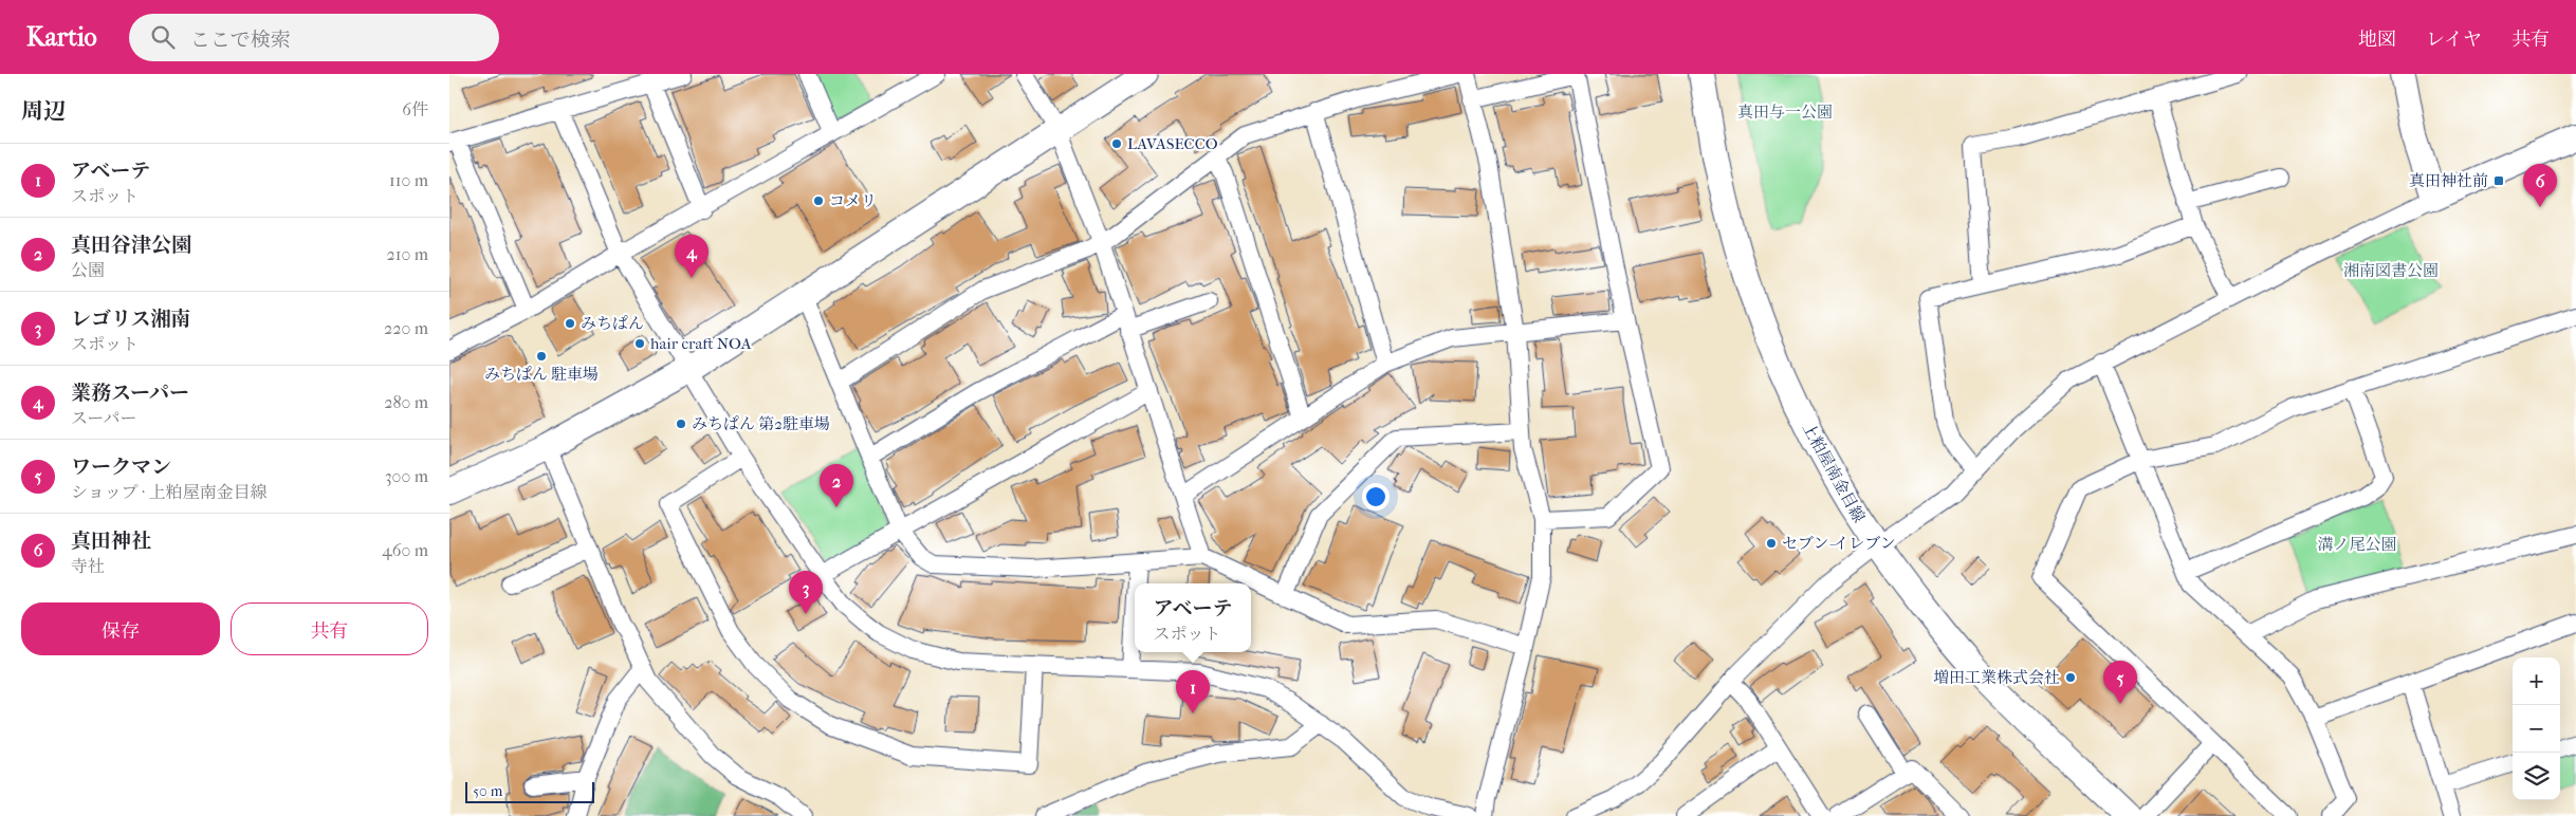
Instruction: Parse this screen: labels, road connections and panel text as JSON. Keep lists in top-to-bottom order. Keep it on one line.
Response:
{"streets":{"street":["上粕屋南金目線"]},"parks":["真田与一公園","湘南図書公園","溝ノ尾公園"],"places":{"other":["LAVASECCO","コメリ","みちぱん","hair craft NOA","みちぱん 駐車場","みちぱん 第2駐車場","セブン-イレブン","増田工業株式会社"],"transit":["真田神社前"]},"scale_bar":"50 m","page":{"header":"Kartio","search":"ここで検索","nav":["地図","レイヤ","共有"],"heading":["周辺","6件"],"list":[{"mark":"1","name":"アベーテ","note":"スポット","value":"110 m"},{"mark":"2","name":"真田谷津公園","note":"公園","value":"210 m"},{"mark":"3","name":"レゴリス湘南","note":"スポット","value":"220 m"},{"mark":"4","name":"業務スーパー","note":"スーパー","value":"280 m"},{"mark":"5","name":"ワークマン","note":"ショップ · 上粕屋南金目線","value":"300 m"},{"mark":"6","name":"真田神社","note":"寺社","value":"460 m"}],"pins":["6","4","2","3","5","1"],"popup":["アベーテ","スポット"],"buttons":["保存","共有"],"map_buttons":["+","−"],"scale":"50 m"}}
